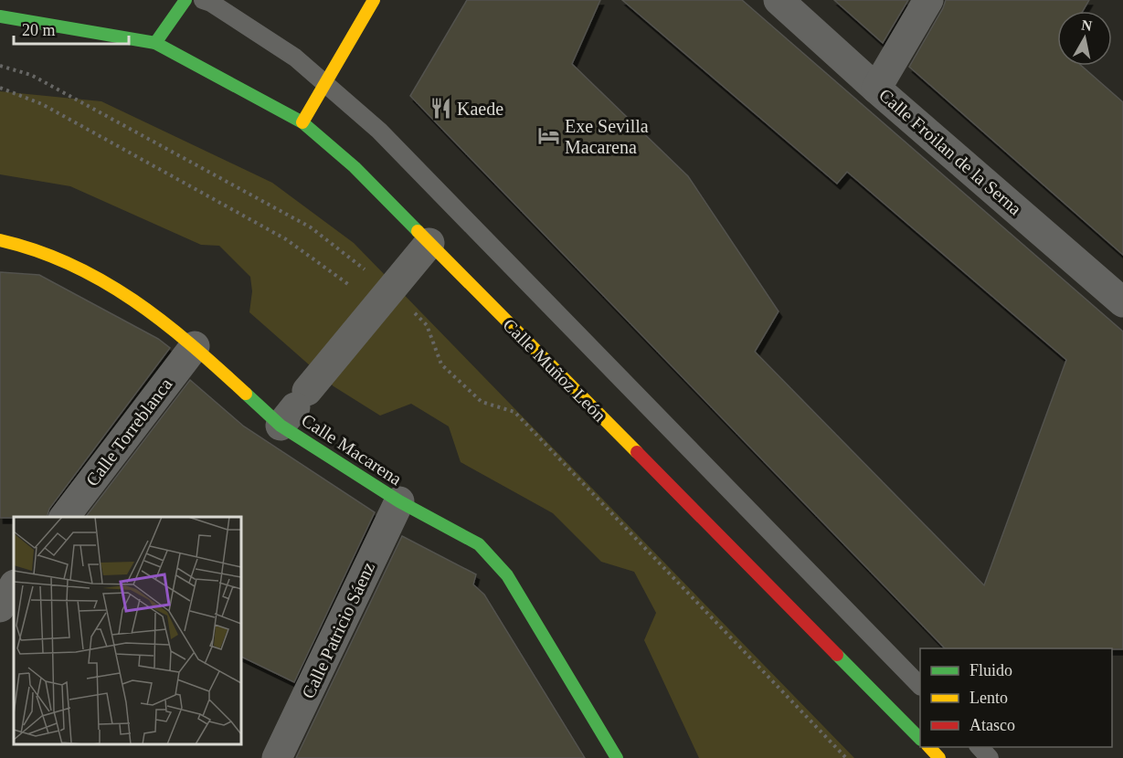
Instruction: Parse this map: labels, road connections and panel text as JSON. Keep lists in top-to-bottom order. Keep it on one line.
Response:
{"streets":{"main road":["Calle Muñoz León","Calle Macarena"],"street":["Calle Froilan de la Serna","Calle Torreblanca","Calle Patricio Sáenz"]},"crossings":[["Calle Torreblanca","Calle Macarena"],["Calle Macarena","Calle Patricio Sáenz"]],"places":{"restaurant":["Kaede"],"hotel":["Exe Sevilla Macarena"]},"legend":["Fluido","Lento","Atasco"],"scale_bar":"20 m","north":"top"}
